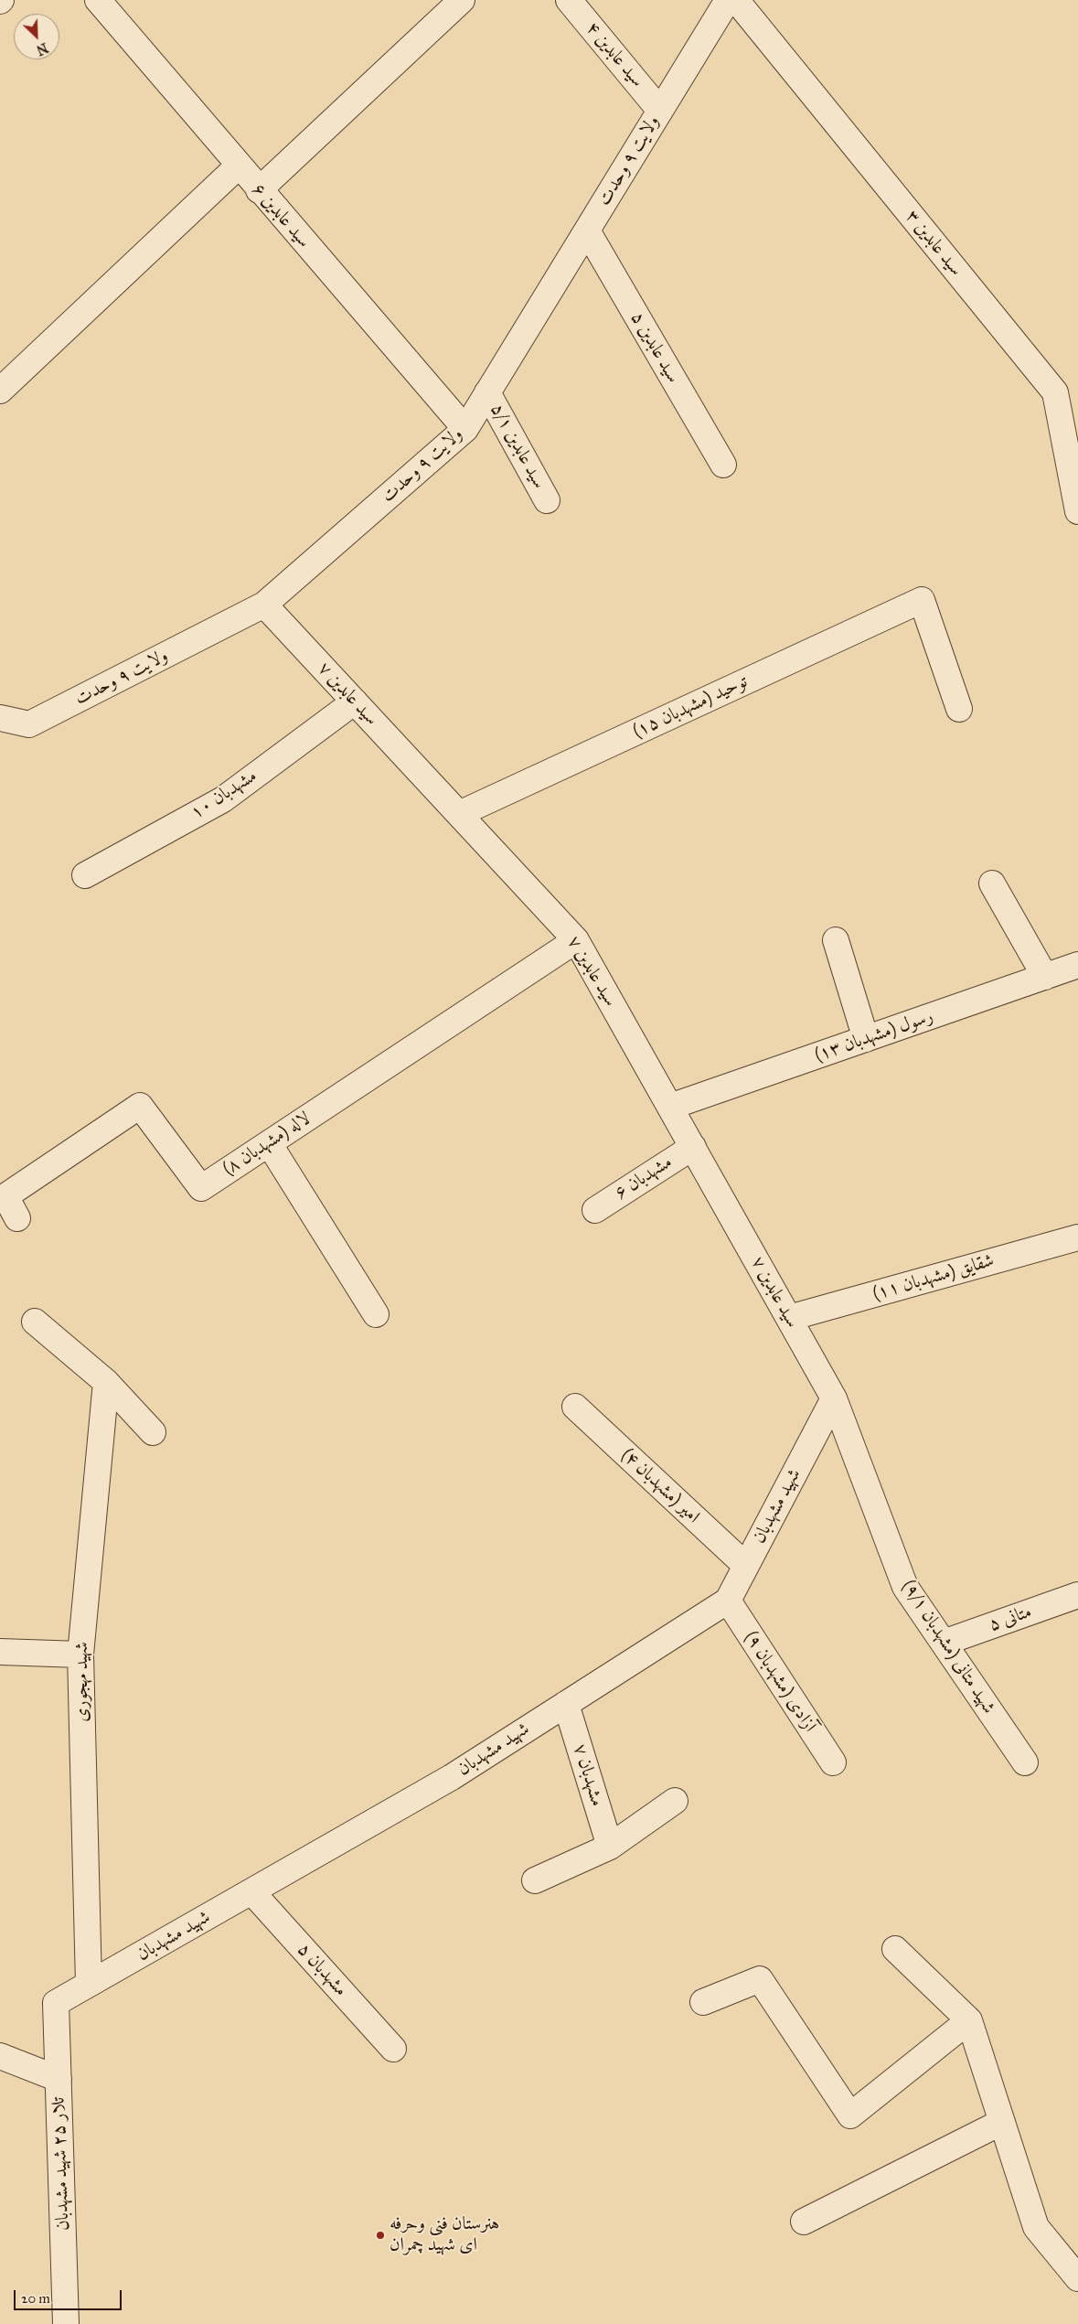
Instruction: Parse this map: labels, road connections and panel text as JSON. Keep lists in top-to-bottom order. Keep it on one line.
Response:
{"streets":{"street":["سید عابدین ۴","ولایت ۹ وحدت","سید عابدین ۶","سید عابدین ۳","سید عابدین ۵","سید عابدین ۵/۱","سید عابدین ۷","توحید (مشهدبان ۱۵)","مشهدبان ۱۰","رسول (مشهدبان ۱۳)","لاله (مشهدبان ۸)","مشهدبان ۶","شقایق (مشهدبان ۱۱)","امیر (مشهدبان ۴)","شهید مشهدبان","متانی ۵","شهید متانی (مشهدبان ۹/۱)","شهید مهجوری","آزادی (مشهدبان ۹)","مشهدبان ۷","مشهدبان ۵","تلار ۲۵ شهید مشهدبان"]},"crossings":[["سید عابدین ۴","ولایت ۹ وحدت"],["ولایت ۹ وحدت","سید عابدین ۶"],["ولایت ۹ وحدت","سید عابدین ۵"],["ولایت ۹ وحدت","سید عابدین ۵/۱"],["ولایت ۹ وحدت","سید عابدین ۷"],["سید عابدین ۷","توحید (مشهدبان ۱۵)"],["سید عابدین ۷","مشهدبان ۱۰"],["سید عابدین ۷","رسول (مشهدبان ۱۳)"],["سید عابدین ۷","لاله (مشهدبان ۸)"],["سید عابدین ۷","مشهدبان ۶"],["سید عابدین ۷","شقایق (مشهدبان ۱۱)"],["سید عابدین ۷","شهید مشهدبان"],["سید عابدین ۷","شهید متانی (مشهدبان ۹/۱)"],["امیر (مشهدبان ۴)","شهید مشهدبان"],["شهید مشهدبان","شهید متانی (مشهدبان ۹/۱)"],["شهید مشهدبان","شهید مهجوری"],["شهید مشهدبان","آزادی (مشهدبان ۹)"],["شهید مشهدبان","مشهدبان ۷"],["شهید مشهدبان","مشهدبان ۵"],["شهید مشهدبان","تلار ۲۵ شهید مشهدبان"],["متانی ۵","شهید متانی (مشهدبان ۹/۱)"]],"places":["هنرستان فنی وحرفه ای شهید چمران"],"scale_bar":"20 m","north":"bottom right"}
